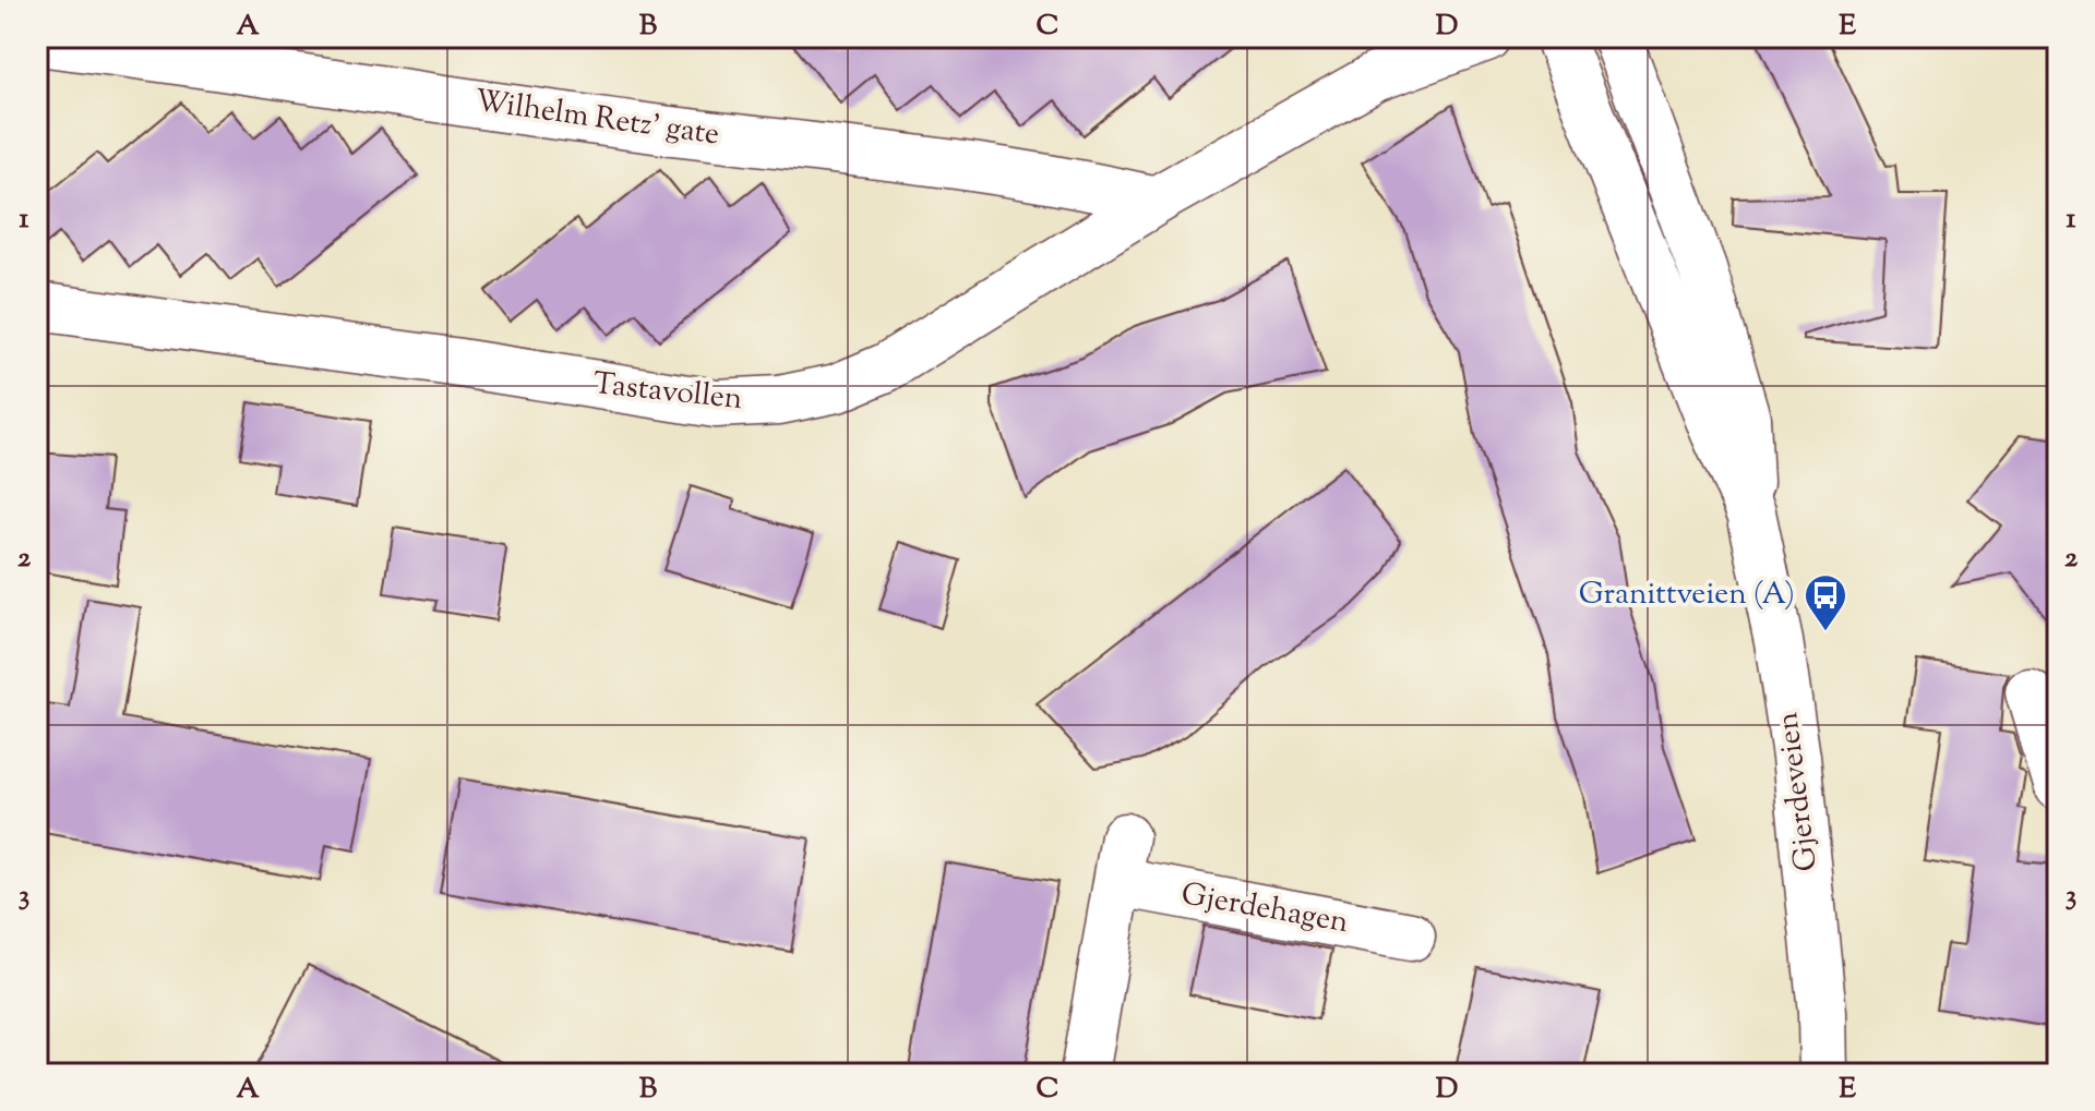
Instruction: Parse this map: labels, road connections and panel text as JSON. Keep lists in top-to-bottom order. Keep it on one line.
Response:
{"streets":{"street":["Wilhelm Retz' gate","Tastavollen","Gjerdeveien","Gjerdehagen"]},"crossings":[["Wilhelm Retz' gate","Tastavollen"]],"places":{"bus stop":["Granittveien (A)"]},"grid":{"columns":["A","B","C","D","E"],"rows":["1","2","3"]}}
